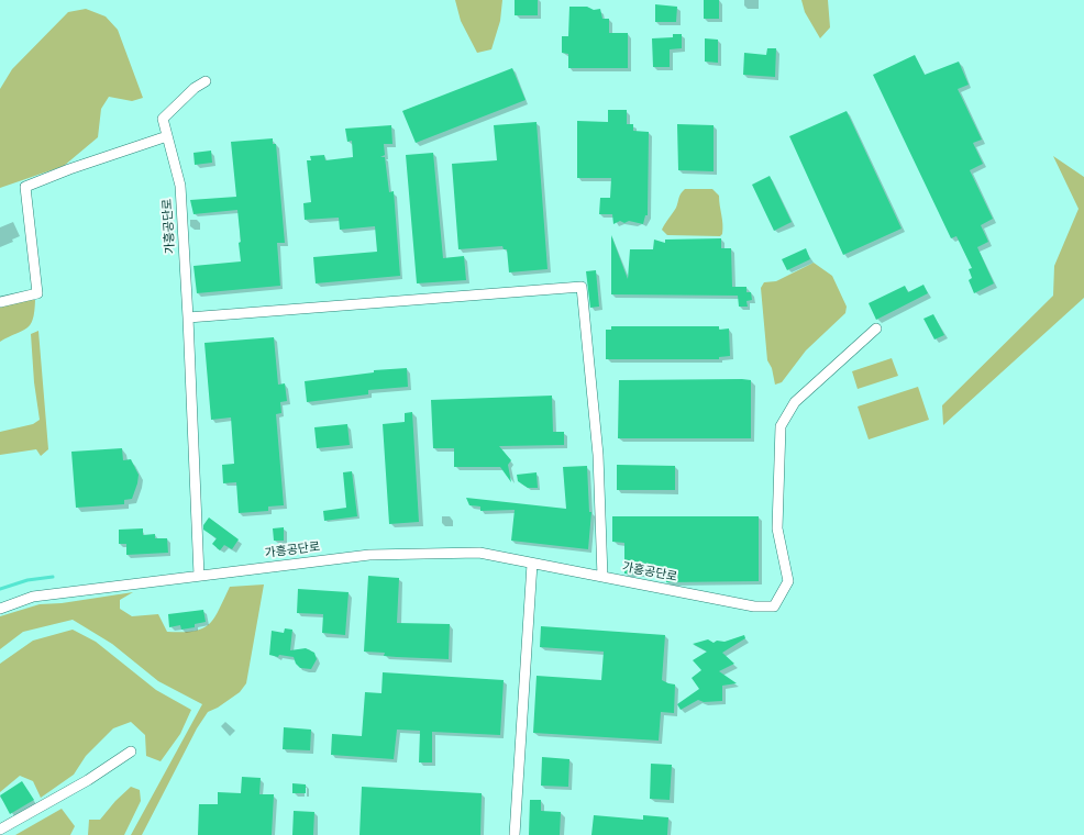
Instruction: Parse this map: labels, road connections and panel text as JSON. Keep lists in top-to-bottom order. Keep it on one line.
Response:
{"streets":{"street":["가흥공단로"]}}
